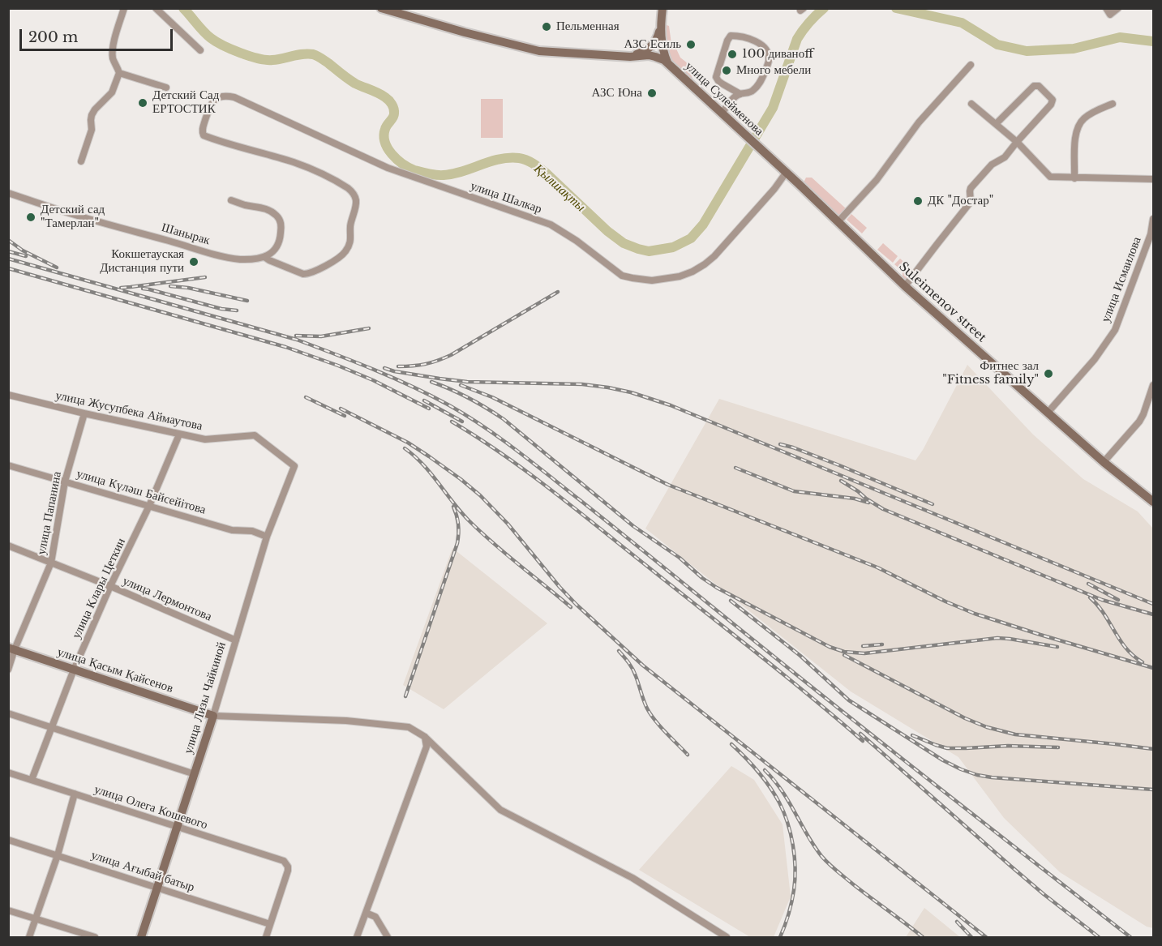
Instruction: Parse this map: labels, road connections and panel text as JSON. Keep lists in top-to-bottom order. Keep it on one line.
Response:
{"streets":{"street":["улица Сулейменова","улица Шалкар","Шанырак","улица Исмаилова","Suleimenov street","улица Жусупбека Аймаутова","улица Күләш Байсейітова","улица Папанина","улица Клары Цеткин","улица Лермонтова","улица Қасым Қайсенов","улица Лизы Чайкиной","улица Олега Кошевого","улица Ағыбай батыр"]},"crossings":[["улица Сулейменова","Suleimenov street"],["улица Шалкар","Шанырак"],["улица Шалкар","Suleimenov street"],["улица Исмаилова","Suleimenov street"],["улица Жусупбека Аймаутова","улица Папанина"],["улица Жусупбека Аймаутова","улица Клары Цеткин"],["улица Жусупбека Аймаутова","улица Лизы Чайкиной"],["улица Күләш Байсейітова","улица Папанина"],["улица Күләш Байсейітова","улица Клары Цеткин"],["улица Күләш Байсейітова","улица Лизы Чайкиной"],["улица Папанина","улица Лермонтова"],["улица Папанина","улица Қасым Қайсенов"],["улица Клары Цеткин","улица Лермонтова"],["улица Клары Цеткин","улица Қасым Қайсенов"],["улица Клары Цеткин","улица Олега Кошевого"],["улица Лермонтова","улица Лизы Чайкиной"],["улица Қасым Қайсенов","улица Лизы Чайкиной"],["улица Лизы Чайкиной","улица Олега Кошевого"],["улица Лизы Чайкиной","улица Ағыбай батыр"],["улица Олега Кошевого","улица Ағыбай батыр"]],"water":["Қылшақты"],"places":["Пельменная","АЗС Есиль","100 диваноff","Много мебели","АЗС Юна","Детский Сад ЕРТОСТИК","ДК \"Достар\"","Детский сад \"Тамерлан\"","Кокшетауская Дистанция пути","Фитнес зал \"Fitness family\""],"scale_bar":"200 m"}
